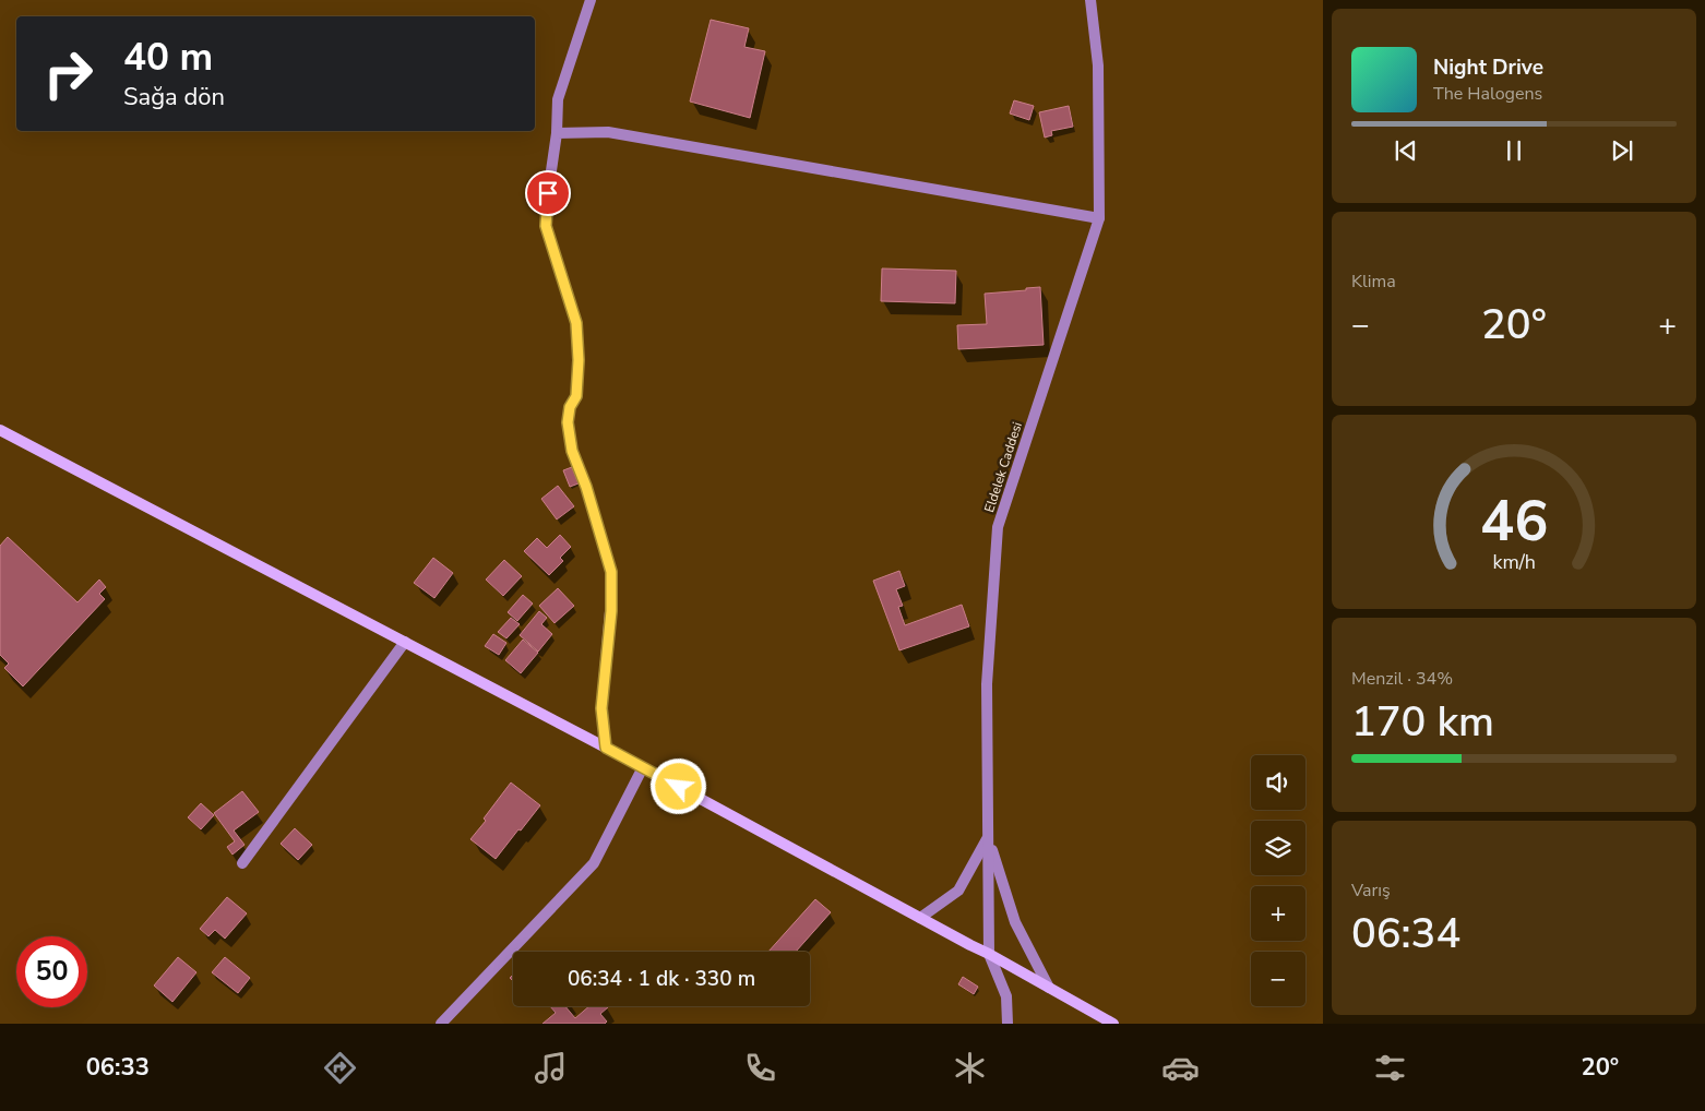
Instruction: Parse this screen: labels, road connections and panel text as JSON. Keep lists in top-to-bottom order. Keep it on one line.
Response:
{"streets":{"street":["Eldelek Caddesi"]},"page":{"turn":["40 m","Sağa dön"],"song":["Night Drive","The Halogens"],"tile":["Klima",["Menzil · 34%","170 km"],["Varış","06:34"]],"heat":["−","20°","+"],"map_buttons":["+","−"],"limit":"50","trip":"06:34 · 1 dk · 330 m","tabs":["06:33","20°"],"gauge":["46","km/h"]}}
